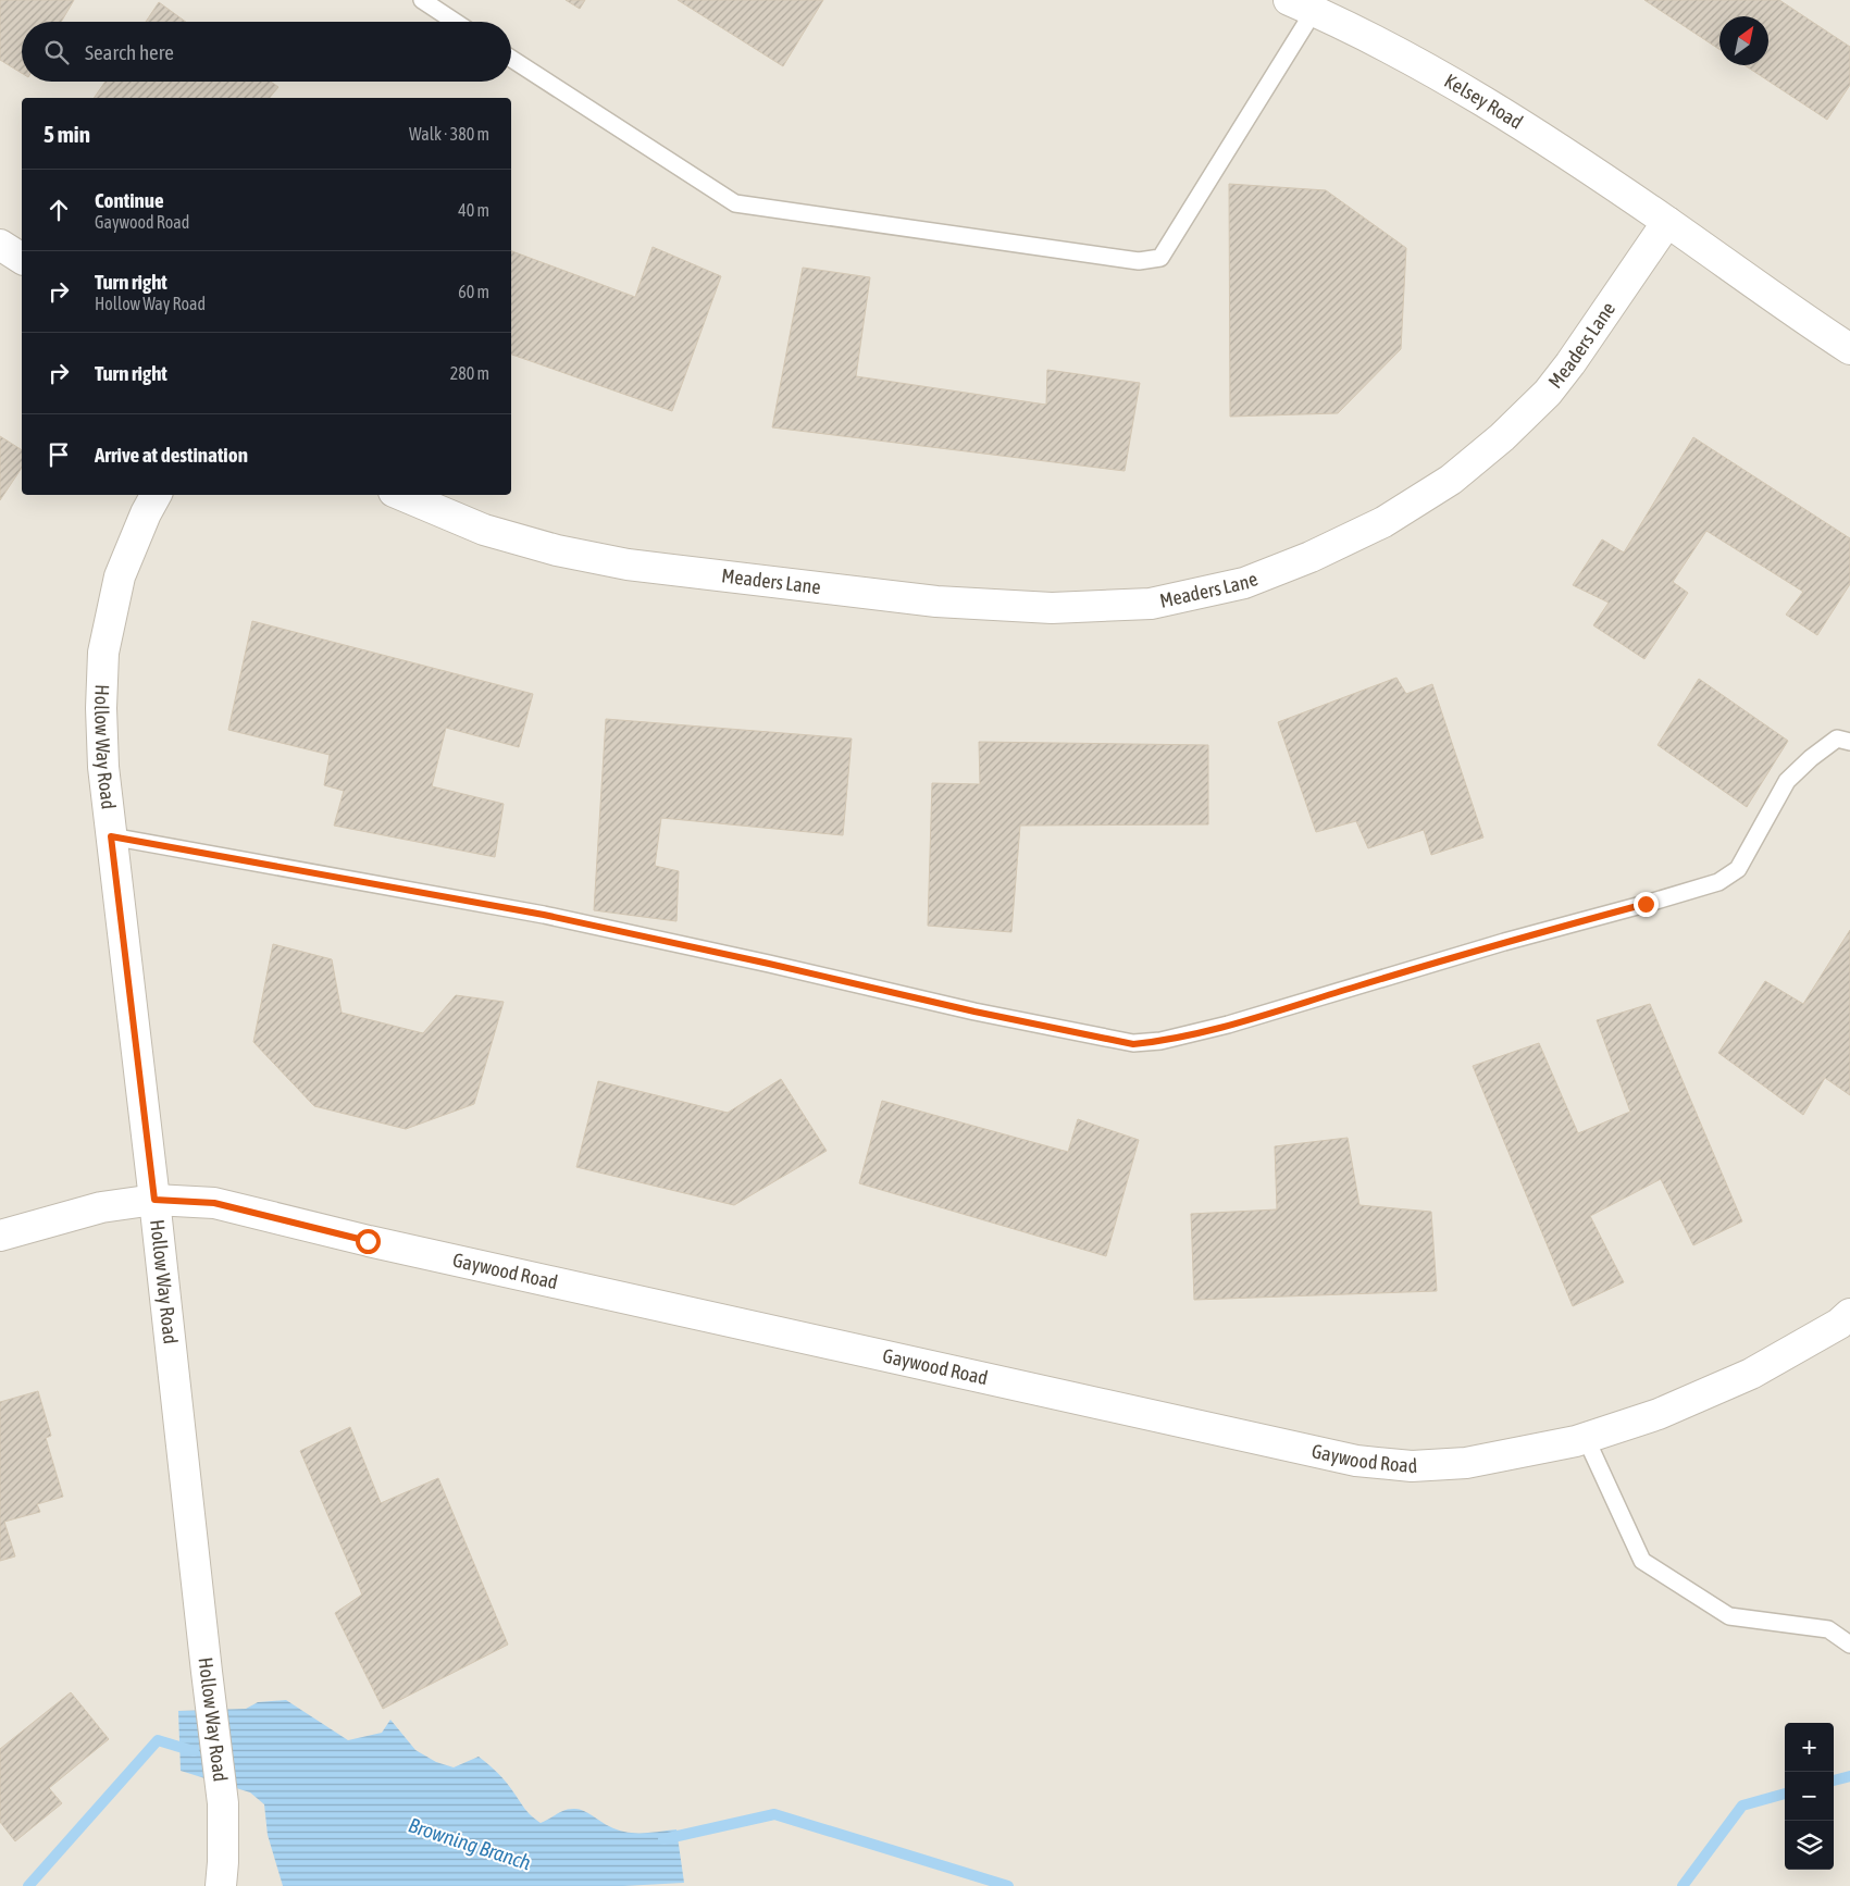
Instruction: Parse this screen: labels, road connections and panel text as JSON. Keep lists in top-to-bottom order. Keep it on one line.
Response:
{"streets":{"street":["Kelsey Road","Meaders Lane","Hollow Way Road","Gaywood Road"]},"crossings":[["Kelsey Road","Meaders Lane"],["Hollow Way Road","Gaywood Road"]],"water":["Browning Branch"],"north":"top right","page":{"search":"Search here","heading":["5 min","Walk · 380 m"],"list":[["Continue","Gaywood Road","40 m"],["Turn right","Hollow Way Road","60 m"],["Turn right","280 m"],"Arrive at destination"],"map_buttons":["+","−"]}}
